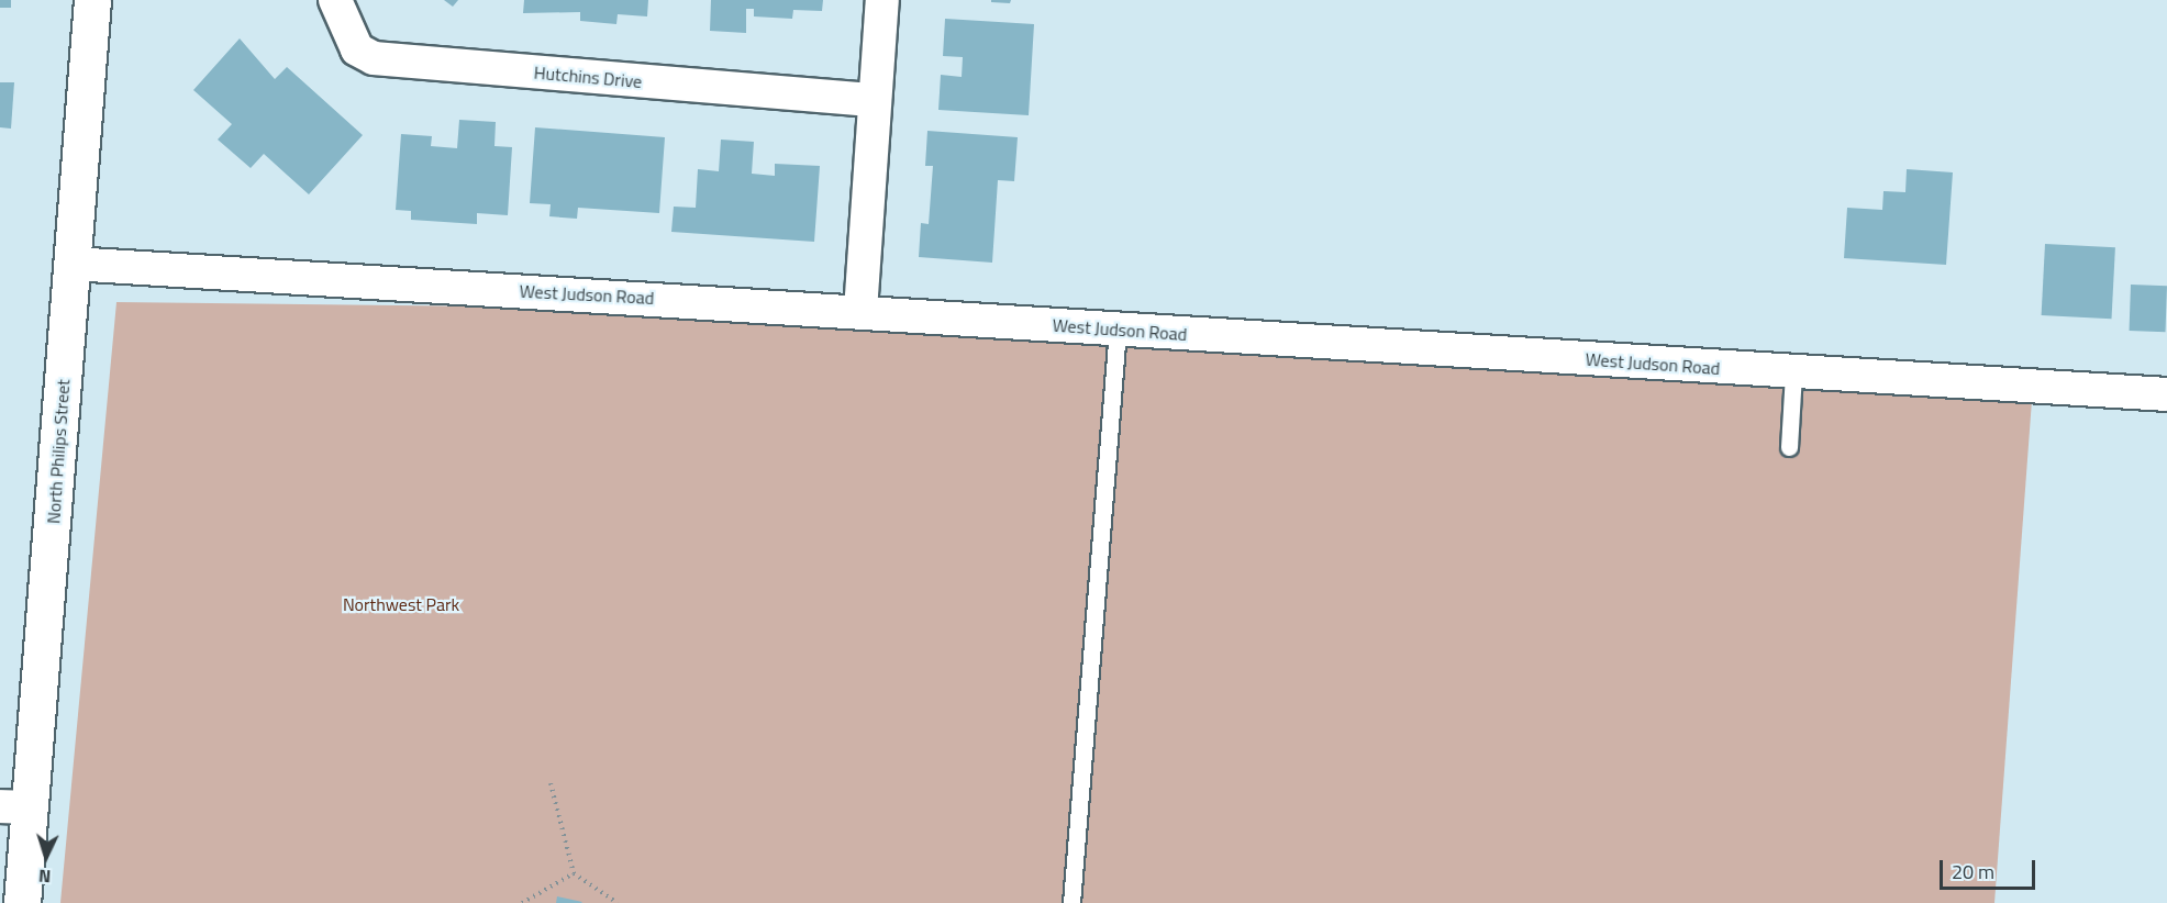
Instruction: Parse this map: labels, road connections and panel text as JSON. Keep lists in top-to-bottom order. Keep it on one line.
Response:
{"streets":{"street":["Hutchins Drive","West Judson Road","North Philips Street"]},"crossings":[["West Judson Road","North Philips Street"]],"parks":["Northwest Park"],"scale_bar":"20 m","north":"bottom"}
